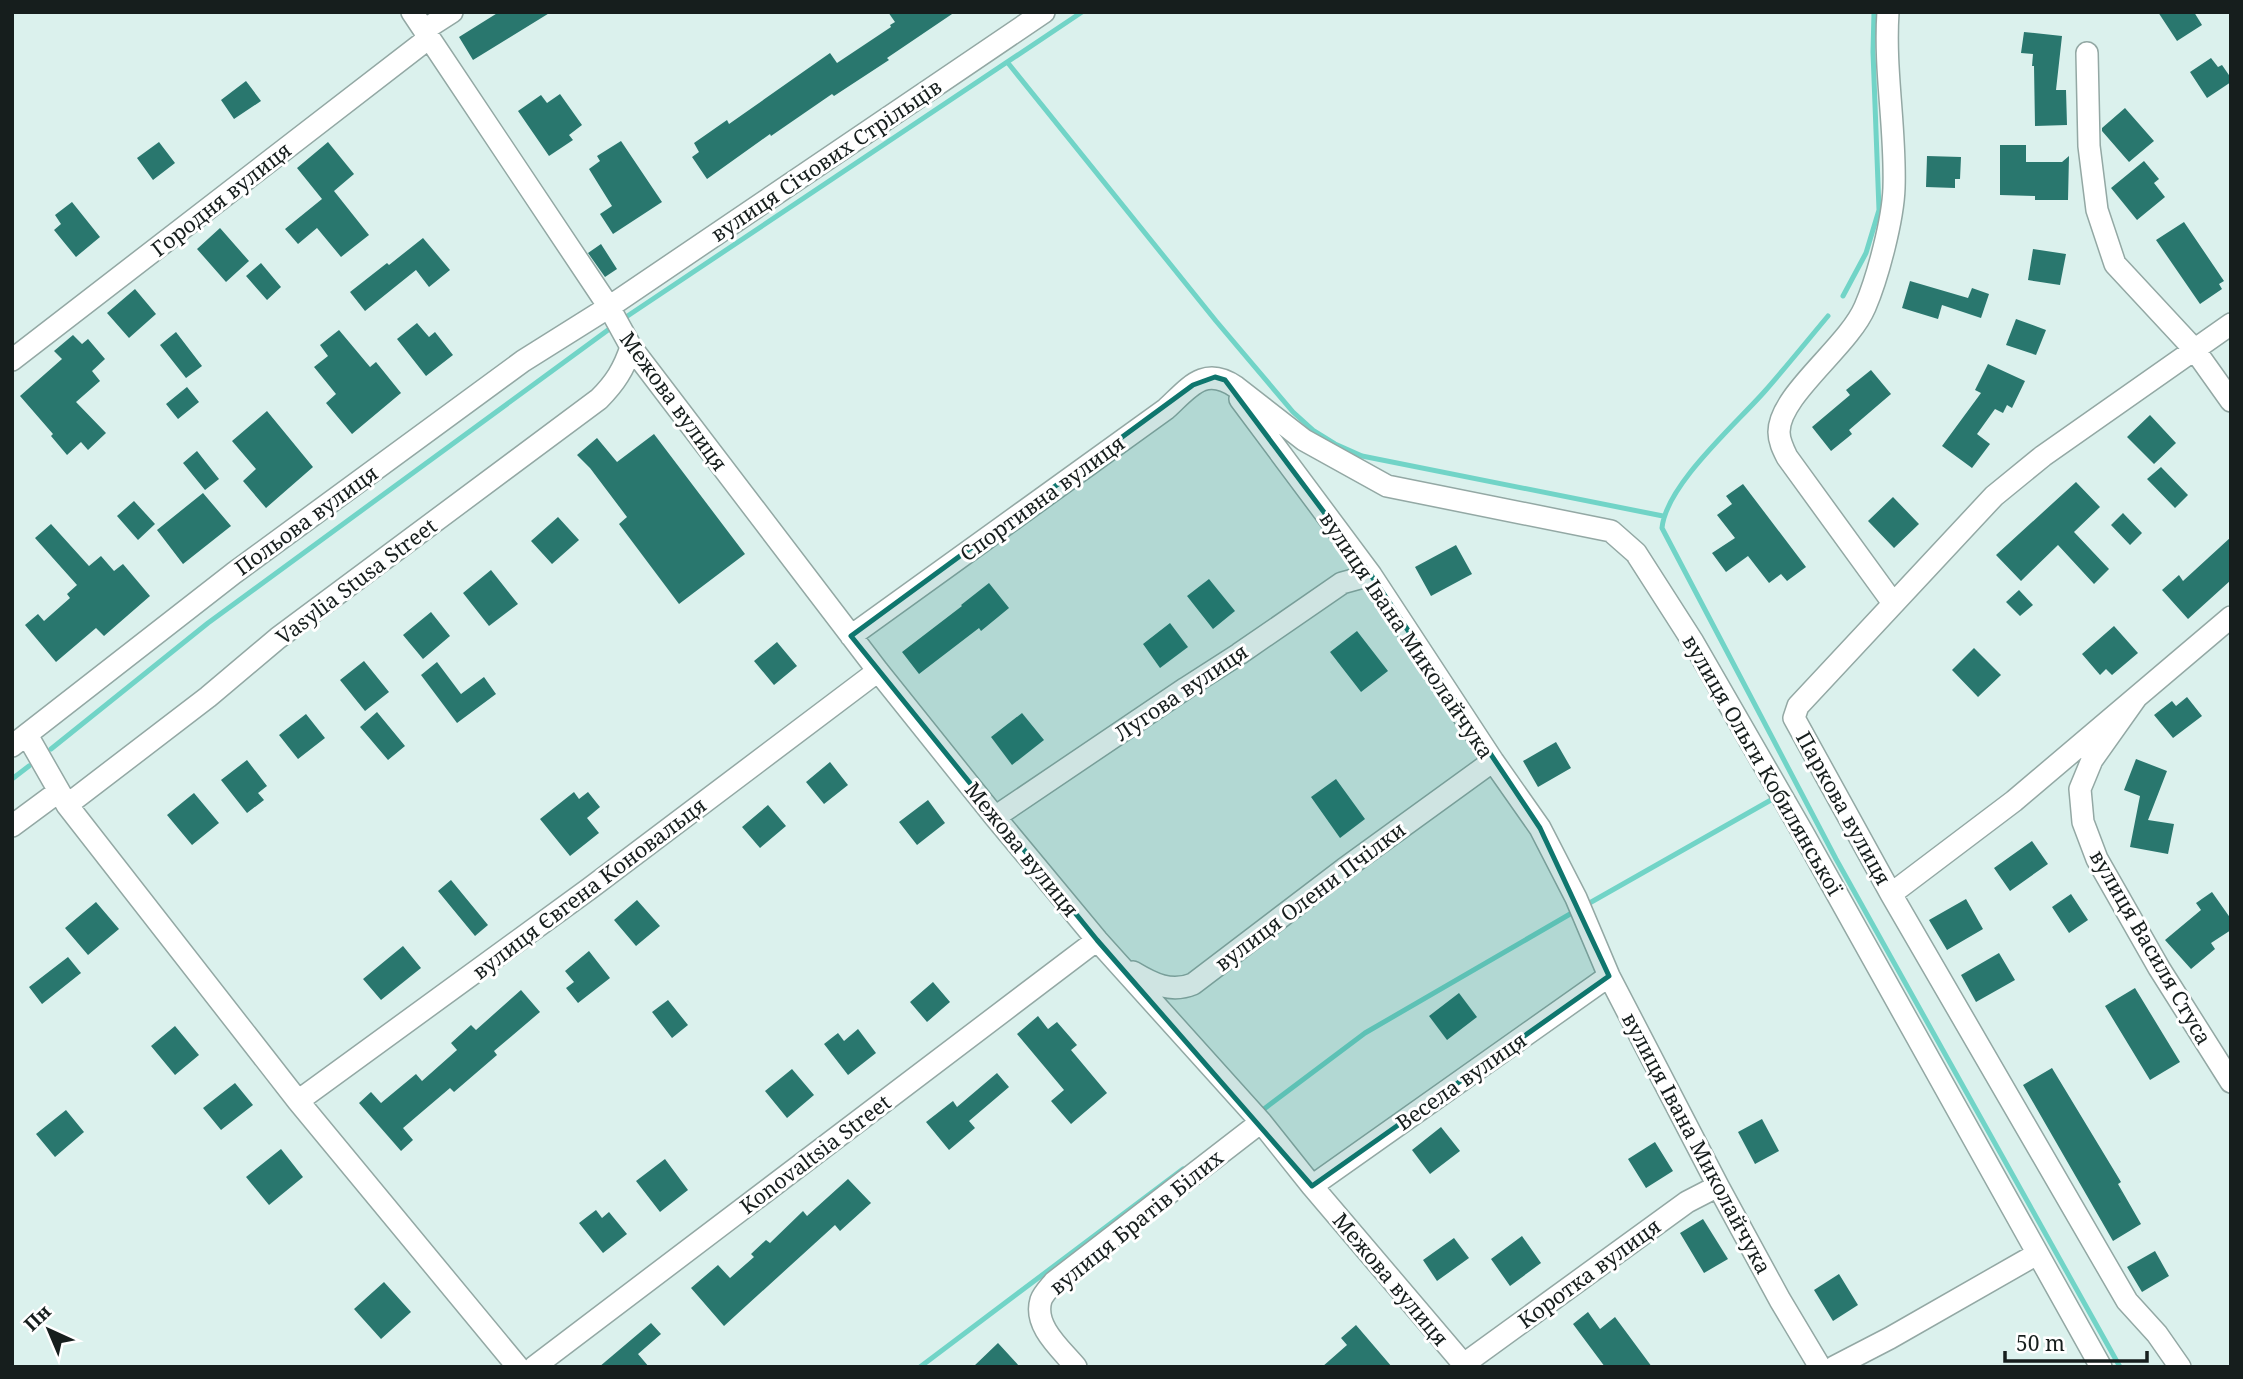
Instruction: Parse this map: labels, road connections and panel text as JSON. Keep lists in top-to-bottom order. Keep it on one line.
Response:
{"streets":{"street":["вулиця Січових Стрільців","Городня вулиця","Межова вулиця","Спортивна вулиця","Польова вулиця","Vasylia Stusa Street","вулиця Івана Миколайчука","Лугова вулиця","вулиця Ольги Кобилянської","Паркова вулиця","вулиця Євгена Коновальця","вулиця Олени Пчілки","вулиця Василя Стуса","Весела вулиця","Konovaltsia Street","вулиця Братів Білих","Коротка вулиця"]},"crossings":[["вулиця Січових Стрільців","Межова вулиця"],["вулиця Січових Стрільців","Польова вулиця"],["Городня вулиця","Межова вулиця"],["Межова вулиця","Спортивна вулиця"],["Межова вулиця","Польова вулиця"],["Межова вулиця","Vasylia Stusa Street"],["Межова вулиця","Лугова вулиця"],["Межова вулиця","вулиця Євгена Коновальця"],["Межова вулиця","вулиця Олени Пчілки"],["Межова вулиця","Весела вулиця"],["Межова вулиця","Konovaltsia Street"],["Межова вулиця","вулиця Братів Білих"],["Межова вулиця","Коротка вулиця"],["Спортивна вулиця","вулиця Івана Миколайчука"],["Спортивна вулиця","вулиця Ольги Кобилянської"],["вулиця Івана Миколайчука","Лугова вулиця"],["вулиця Івана Миколайчука","вулиця Ольги Кобилянської"],["вулиця Івана Миколайчука","вулиця Олени Пчілки"],["вулиця Івана Миколайчука","Весела вулиця"],["вулиця Івана Миколайчука","Коротка вулиця"],["Паркова вулиця","вулиця Василя Стуса"]],"scale_bar":"50 m","north":"top left"}
